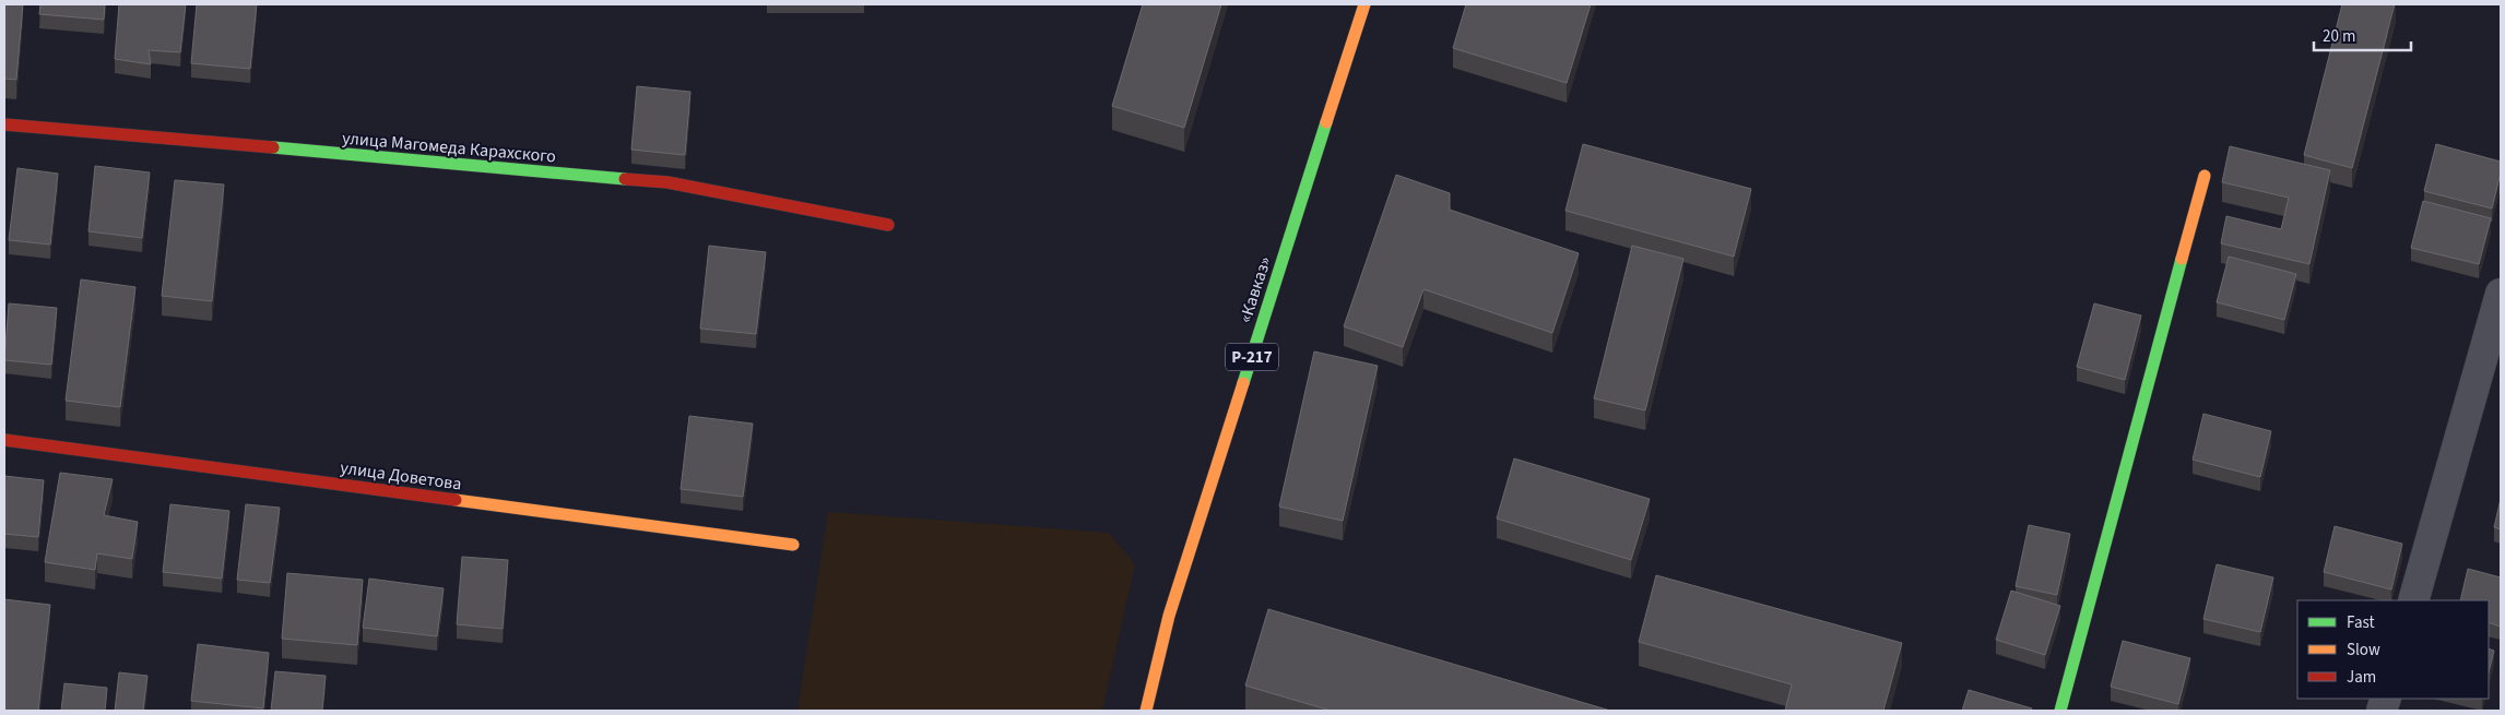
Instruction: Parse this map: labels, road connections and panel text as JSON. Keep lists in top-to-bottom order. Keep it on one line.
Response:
{"streets":{"main road":["улица Магомеда Карахского","«Кавказ»","Р-217","улица Доветова"]},"legend":["Fast","Slow","Jam"],"scale_bar":"20 m"}
